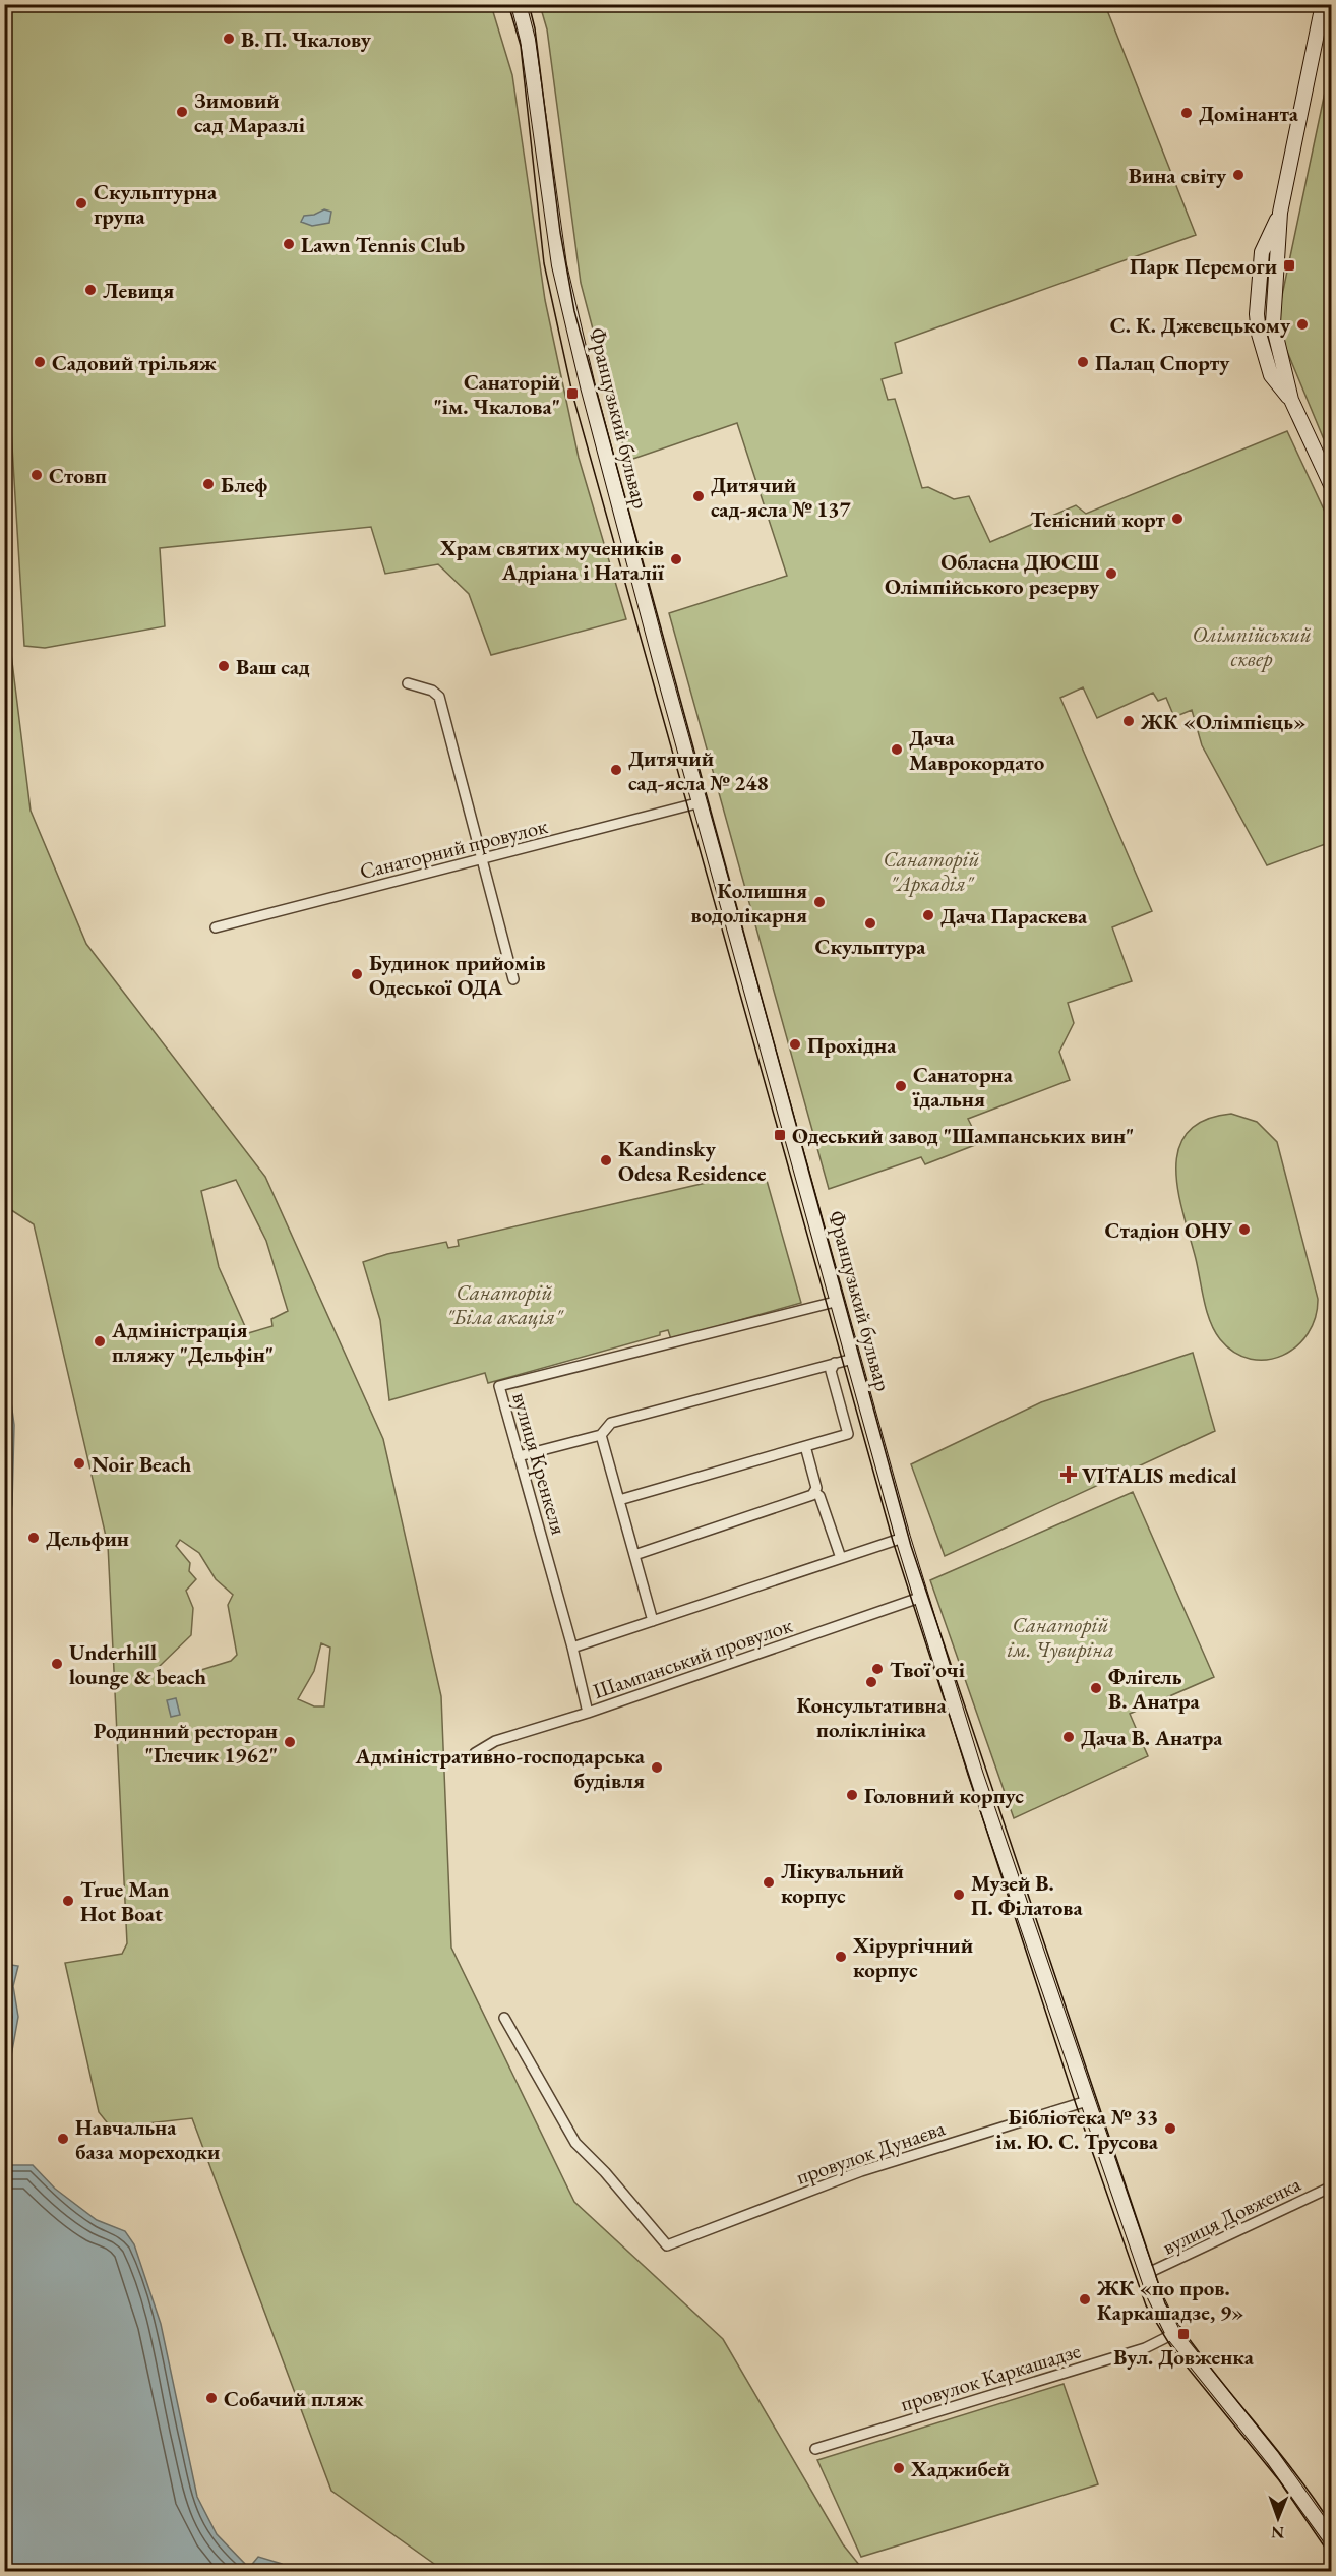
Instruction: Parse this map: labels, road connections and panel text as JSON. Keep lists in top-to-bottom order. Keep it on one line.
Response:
{"streets":{"street":["Французький бульвар","Санаторний провулок","вулиця Кренкеля","Шампанський провулок","провулок Дунаєва","вулиця Довженка","провулок Каркашадзе"]},"crossings":[["Французький бульвар","Санаторний провулок"],["Французький бульвар","вулиця Кренкеля"],["Французький бульвар","Шампанський провулок"],["Французький бульвар","провулок Дунаєва"],["Французький бульвар","вулиця Довженка"],["Французький бульвар","провулок Каркашадзе"],["вулиця Кренкеля","Шампанський провулок"]],"parks":["Олімпійський сквер","Санаторій \"Аркадія\"","Санаторій \"Біла акація\"","Санаторій ім. Чувиріна"],"places":{"other":["В. П. Чкалову","Зимовий сад Маразлі","Домінанта","Вина світу","Скульптурна група","Lawn Tennis Club","Левиця","С. К. Джевецькому","Садовий трільяж","Палац Спорту","Стовп","Блеф","Дитячий сад-ясла № 137","Тенісний корт","Храм святих мучеників Адріана і Наталії","Обласна ДЮСШ Олімпійського резерву","Ваш сад","ЖК «Олімпієць»","Дача Маврокордато","Дитячий сад-ясла № 248","Колишня водолікарня","Дача Параскева","Скульптура","Будинок прийомів Одеської ОДА","Прохідна","Санаторна їдальня","Kandinsky Odesa Residence","Стадіон ОНУ","Адміністрація пляжу \"Дельфін\"","Noir Beach","Дельфин","Underhill lounge & beach","Твої очі","Консультативна поліклініка","Флігель В. Анатра","Дача В. Анатра","Родинний ресторан \"Глечик 1962\"","Адміністративно-господарська будівля","Головний корпус","Лікувальний корпус","Музей В. П. Філатова","True Man Hot Boat","Хірургічний корпус","Бібліотека № 33 ім. Ю. С. Трусова","Навчальна база мореходки","ЖК «по пров. Каркашадзе, 9»","Собачий пляж","Хаджибей"],"transit":["Парк Перемоги","Санаторій \"ім. Чкалова\"","Одеський завод \"Шампанських вин\"","Вул. Довженка"],"health":["VITALIS medical"]},"north":"bottom"}
